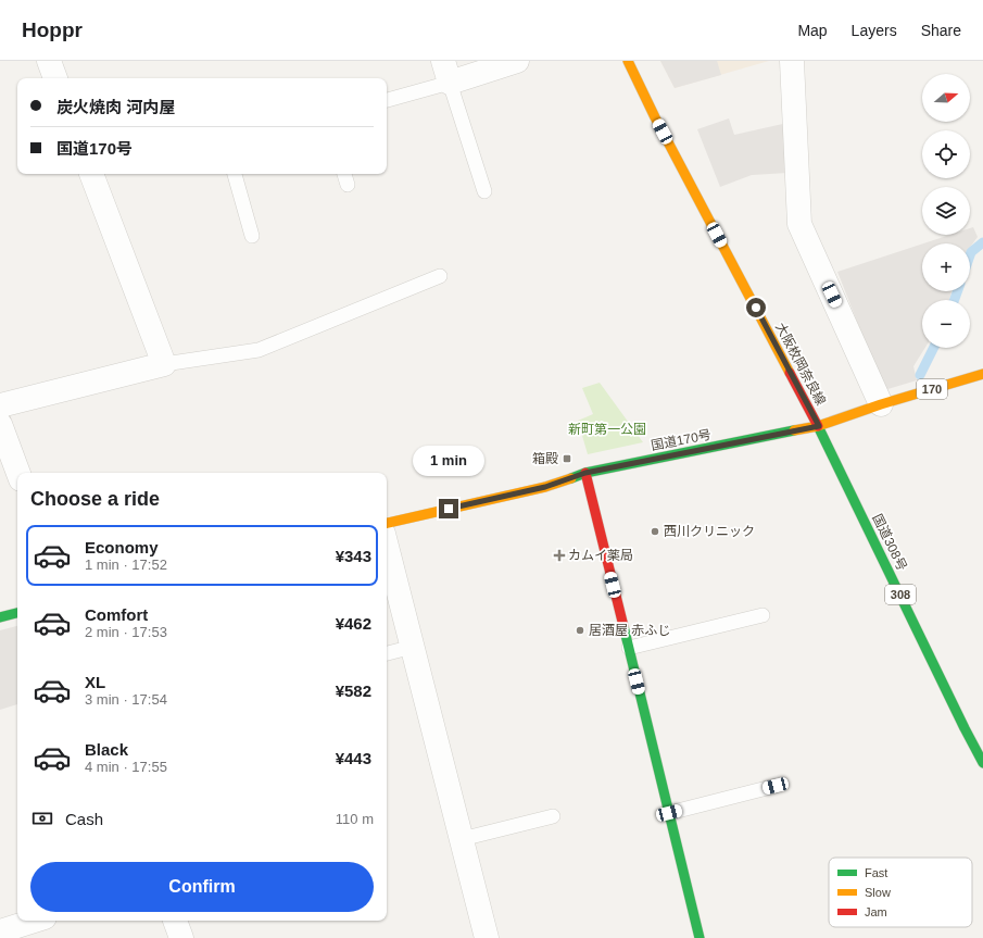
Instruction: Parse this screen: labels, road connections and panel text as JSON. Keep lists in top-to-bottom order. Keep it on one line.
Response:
{"streets":{"main road":["大阪枚岡奈良線","170","国道170号","国道308号","308"]},"crossings":[["大阪枚岡奈良線","国道170号"],["大阪枚岡奈良線","国道308号"],["国道170号","国道308号"]],"parks":["新町第一公園"],"places":{"transit":["箱殿"],"other":["西川クリニック","居酒屋 赤ふじ"],"health":["カムイ薬局"]},"legend":["Fast","Slow","Jam"],"north":"right","page":{"header":"Hoppr","nav":["Map","Layers","Share"],"map_buttons":["+","−"],"banner":["炭火焼肉 河内屋","国道170号"],"bubble":"1 min","heading":"Choose a ride","list":[{"name":"Economy","note":"1 min · 17:52","value":"¥343"},{"name":"Comfort","note":"2 min · 17:53","value":"¥462"},{"name":"XL","note":"3 min · 17:54","value":"¥582"},{"name":"Black","note":"4 min · 17:55","value":"¥443"}],"pay":["Cash","110 m"],"buttons":"Confirm"}}
